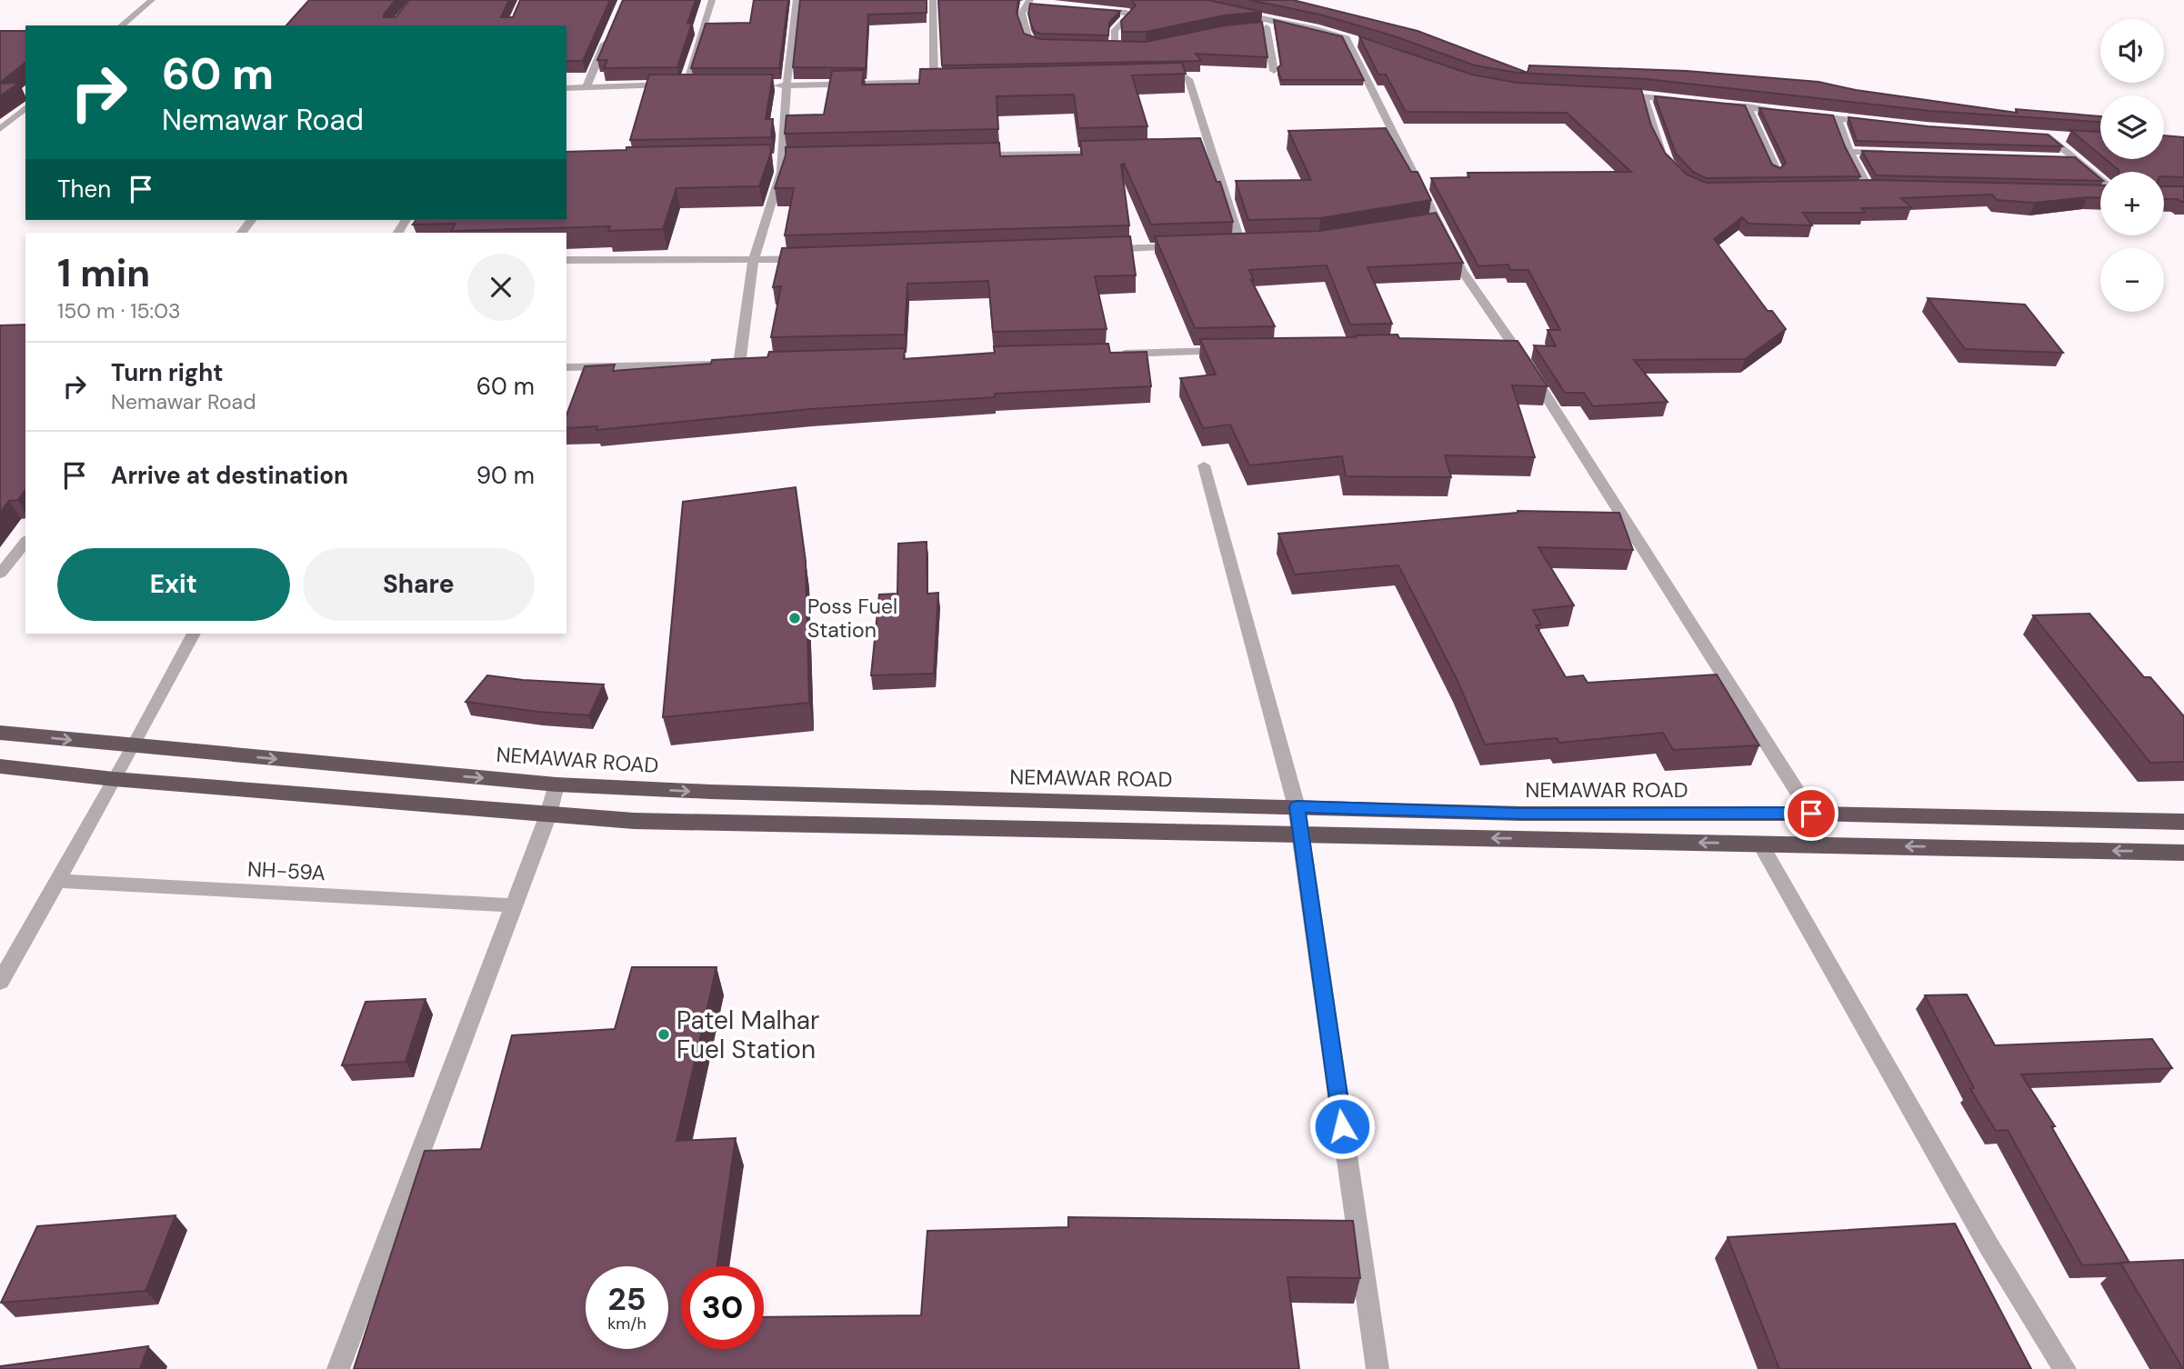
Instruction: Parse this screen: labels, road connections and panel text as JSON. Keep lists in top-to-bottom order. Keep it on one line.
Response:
{"streets":{"highway":["NEMAWAR ROAD"],"street":["NH-59A"]},"places":["Poss Fuel Station","Patel Malhar Fuel Station"],"page":{"map_buttons":["+","−"],"turn":["60 m","Nemawar Road"],"then":"Then","heading":["1 min","150 m · 15:03"],"list":[{"name":"Turn right","note":"Nemawar Road","value":"60 m"},{"name":"Arrive at destination","value":"90 m"}],"buttons":["Exit","Share"],"speed":"25 km/h","limit":"30"}}
